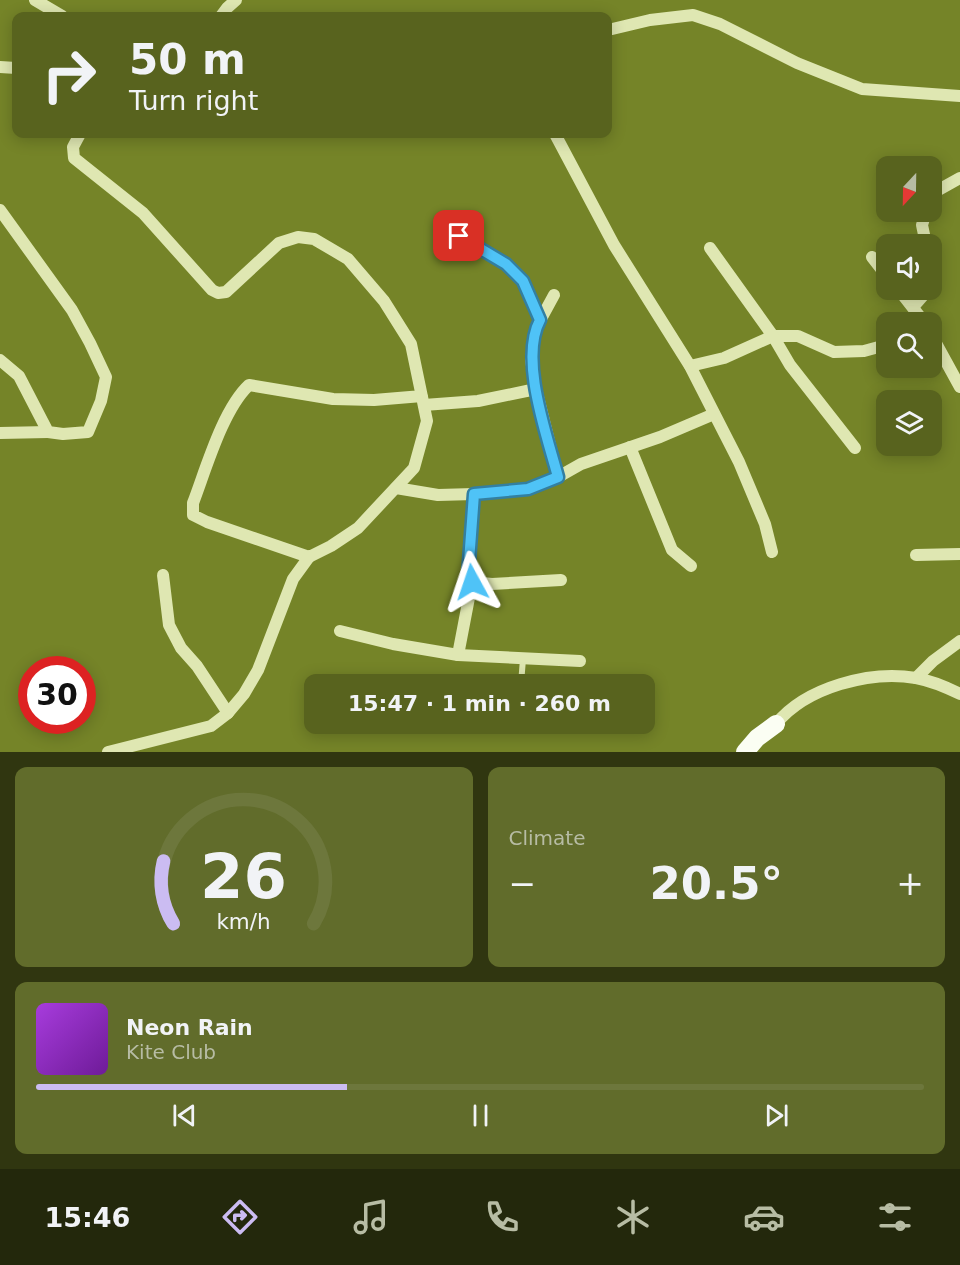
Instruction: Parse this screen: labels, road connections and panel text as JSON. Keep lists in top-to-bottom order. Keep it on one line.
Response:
{"north":"bottom","page":{"turn":["50 m","Turn right"],"limit":"30","trip":"15:47 · 1 min · 260 m","tile":"Climate","heat":["−","20.5°","+"],"song":["Neon Rain","Kite Club"],"tabs":"15:46","gauge":["26","km/h"]}}
